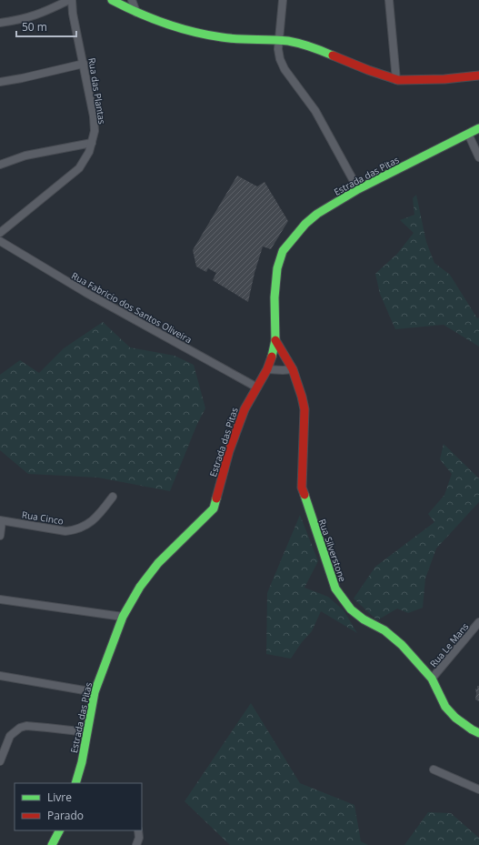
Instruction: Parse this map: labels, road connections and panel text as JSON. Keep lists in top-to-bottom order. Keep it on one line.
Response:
{"streets":{"street":["Rua das Plantas","Estrada das Pitas","Rua Fabricio dos Santos Oliveira","Rua Cinco","Rua Silverstone","Rua Le Mans"]},"crossings":[["Estrada das Pitas","Rua Fabricio dos Santos Oliveira"],["Estrada das Pitas","Rua Silverstone"],["Rua Silverstone","Rua Le Mans"]],"legend":["Livre","Parado"],"scale_bar":"50 m"}
